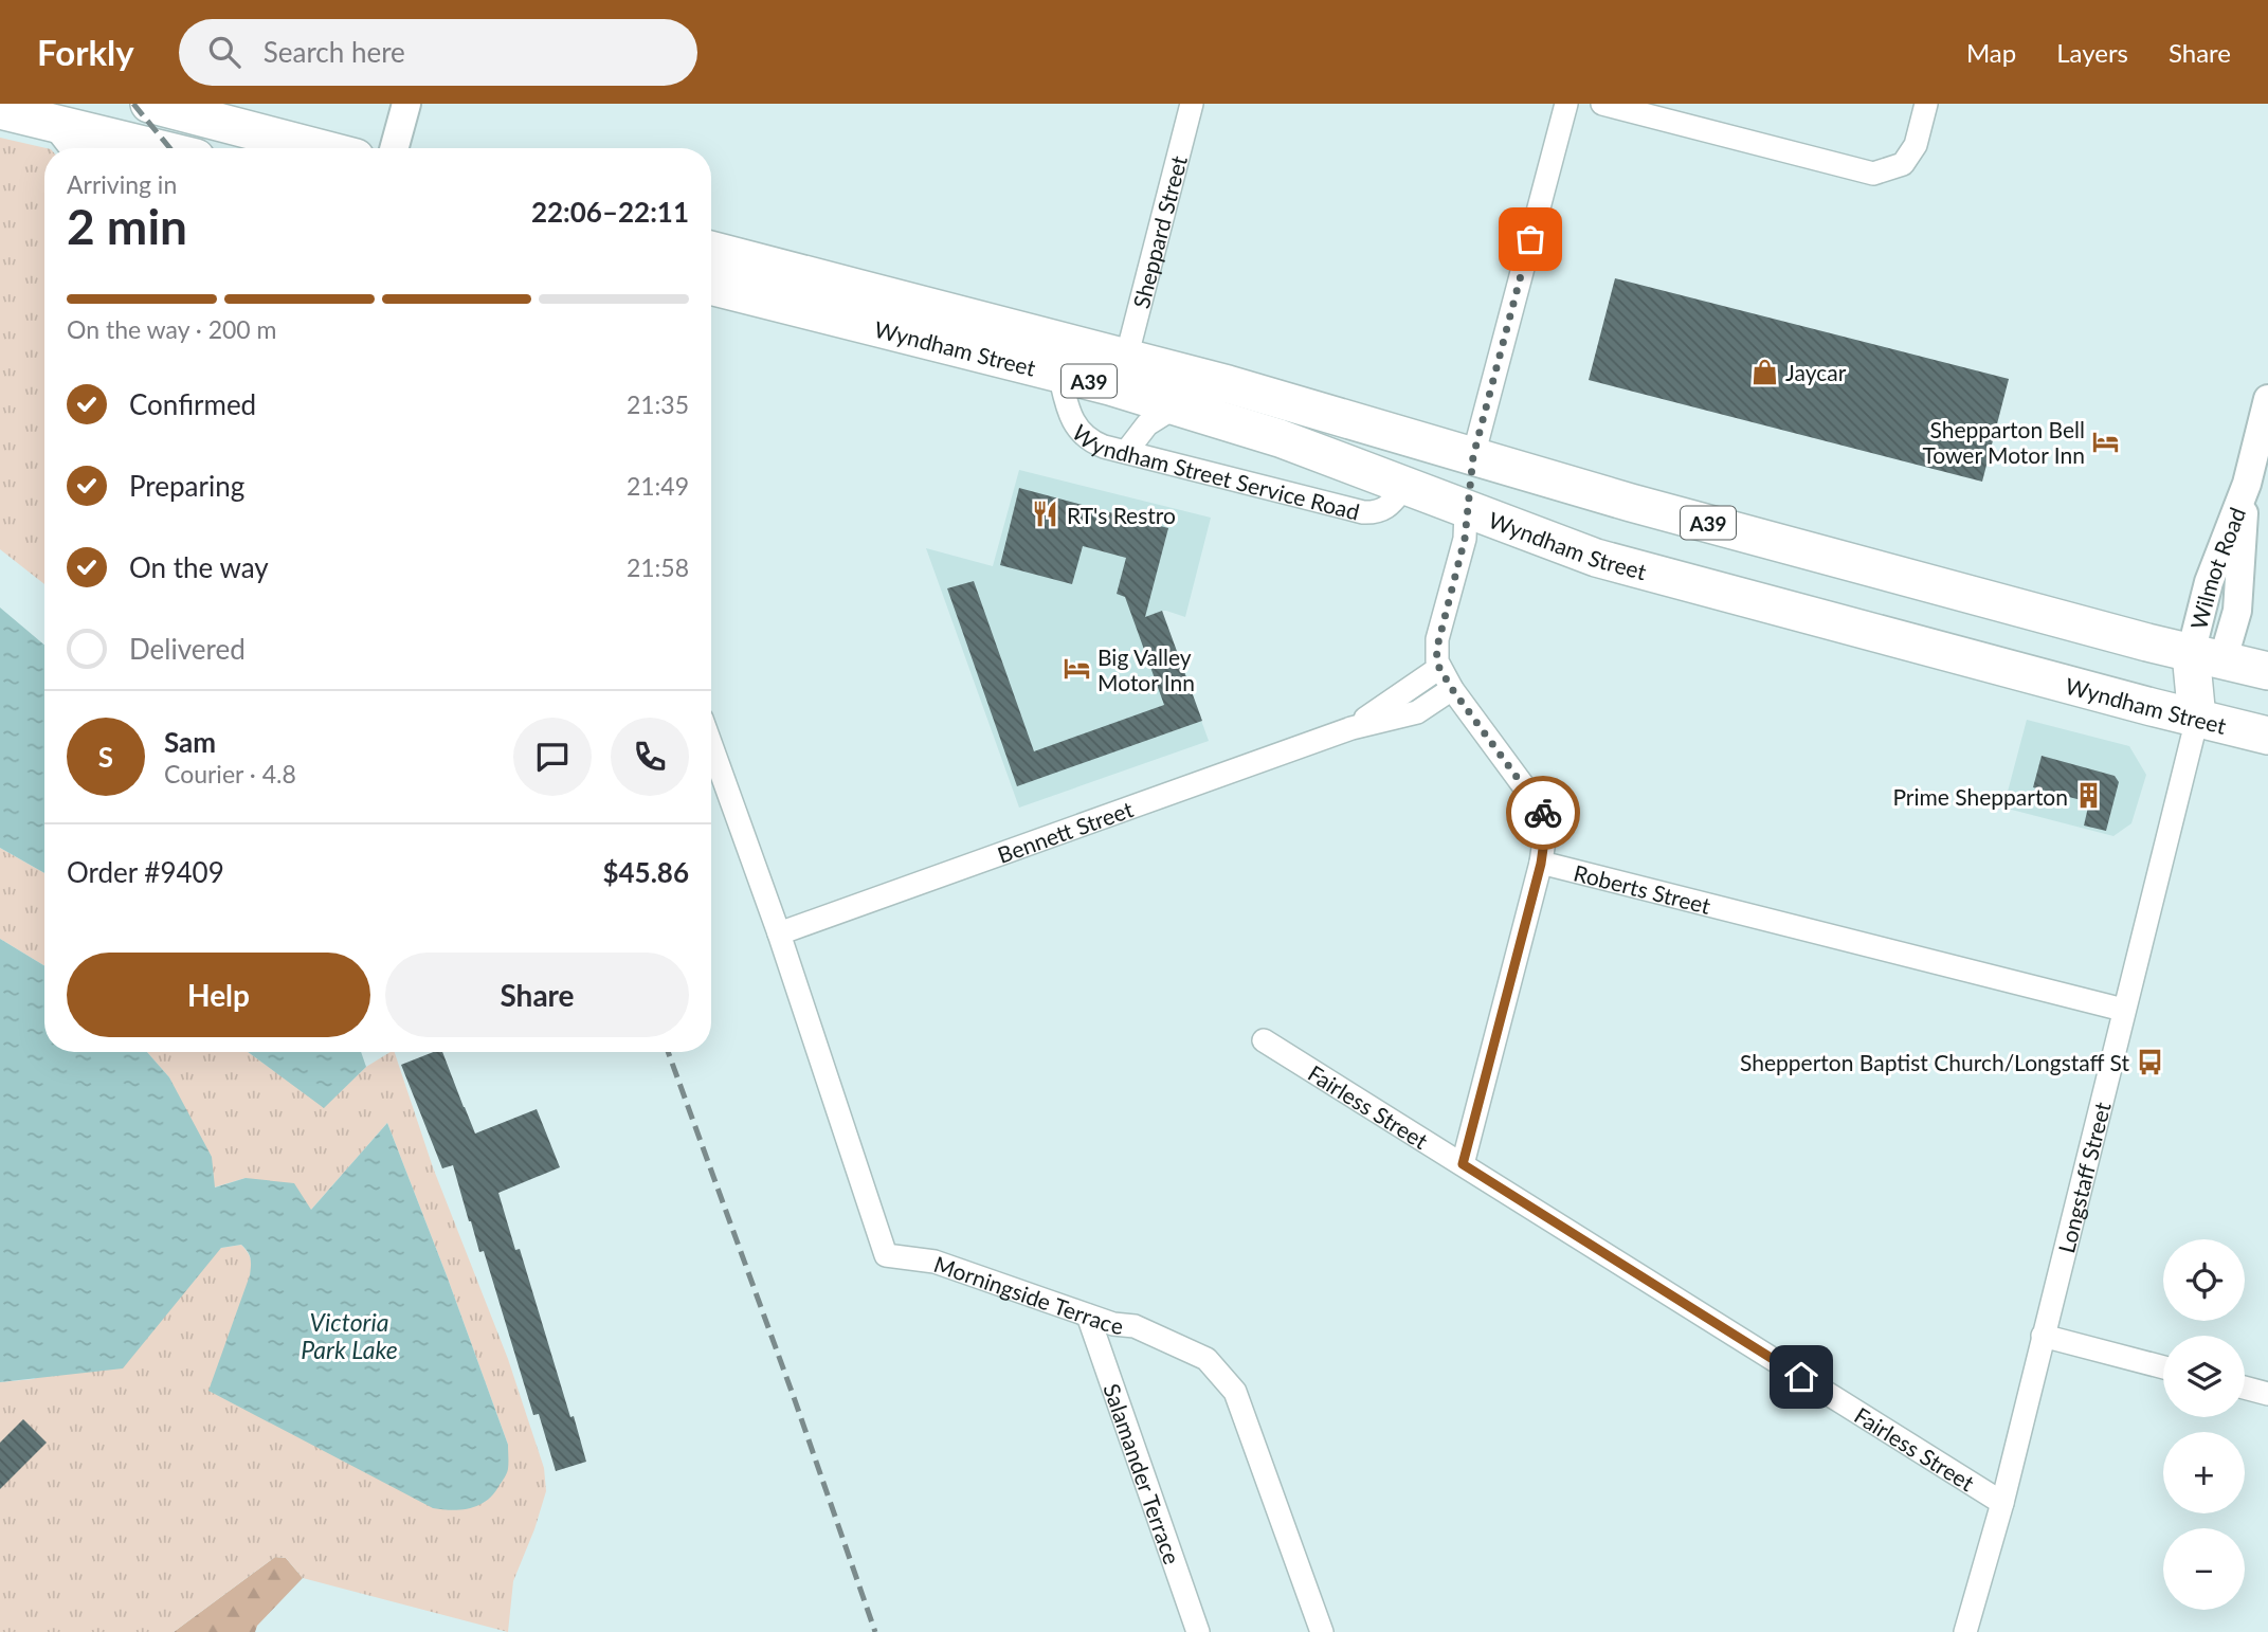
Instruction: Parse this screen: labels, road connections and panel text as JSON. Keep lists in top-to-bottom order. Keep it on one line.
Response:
{"streets":{"highway":["Wyndham Street","A39"],"street":["Sheppard Street","Wyndham Street Service Road","Wilmot Road","Bennett Street","Roberts Street","Fairless Street","Longstaff Street","Morningside Terrace","Salamander Terrace"]},"crossings":[["Sheppard Street","Wyndham Street"],["Wyndham Street","Wyndham Street Service Road"],["Wyndham Street","Wilmot Road"],["Wyndham Street","Longstaff Street"],["Bennett Street","Morningside Terrace"],["Roberts Street","Longstaff Street"],["Fairless Street","Longstaff Street"],["Morningside Terrace","Salamander Terrace"]],"water":["Victoria Park Lake"],"places":{"shop":["Jaycar"],"hotel":["Shepparton Bell Tower Motor Inn","Big Valley Motor Inn"],"restaurant":["RT's Restro"],"building":["Prime Shepparton"],"bus stop":["Shepperton Baptist Church/Longstaff St"]},"page":{"header":"Forkly","search":"Search here","nav":["Map","Layers","Share"],"heading":["2 min","Arriving in","22:06–22:11"],"panel":["Sam","Courier · 4.8","Order #9409","$45.86"],"bar":"On the way · 200 m","list":[["Confirmed","21:35"],["Preparing","21:49"],["On the way","21:58"],"Delivered"],"round":"S","buttons":["Help","Share"],"map_buttons":["+","−"]}}
